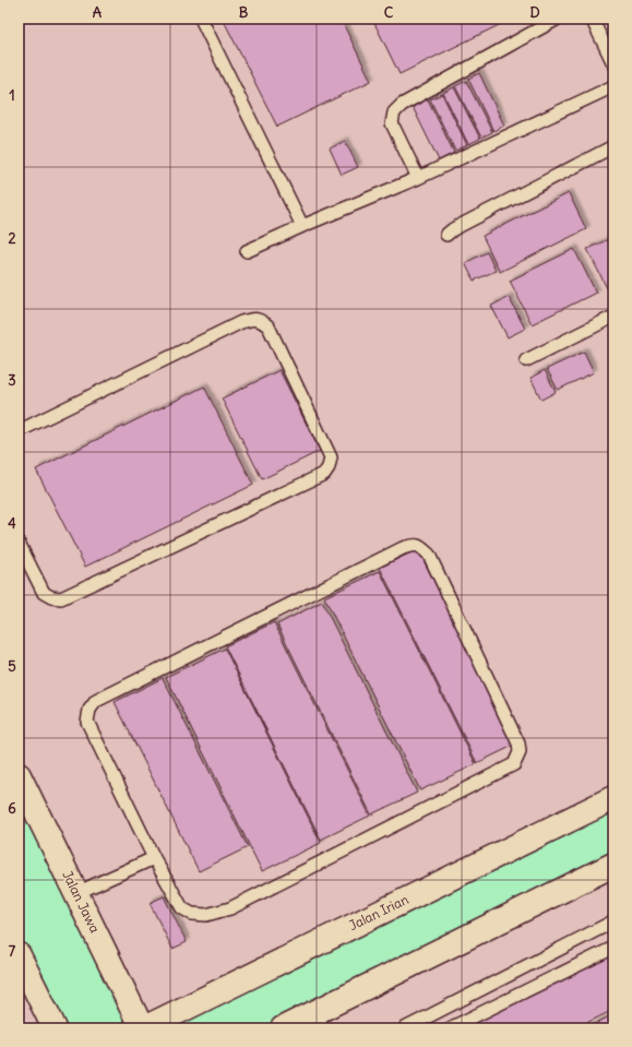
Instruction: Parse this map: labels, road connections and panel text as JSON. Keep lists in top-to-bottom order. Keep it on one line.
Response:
{"streets":{"street":["Jalan Jawa","Jalan Irian"]},"crossings":[["Jalan Jawa","Jalan Irian"]],"grid":{"columns":["A","B","C","D"],"rows":["1","2","3","4","5","6","7"]}}
